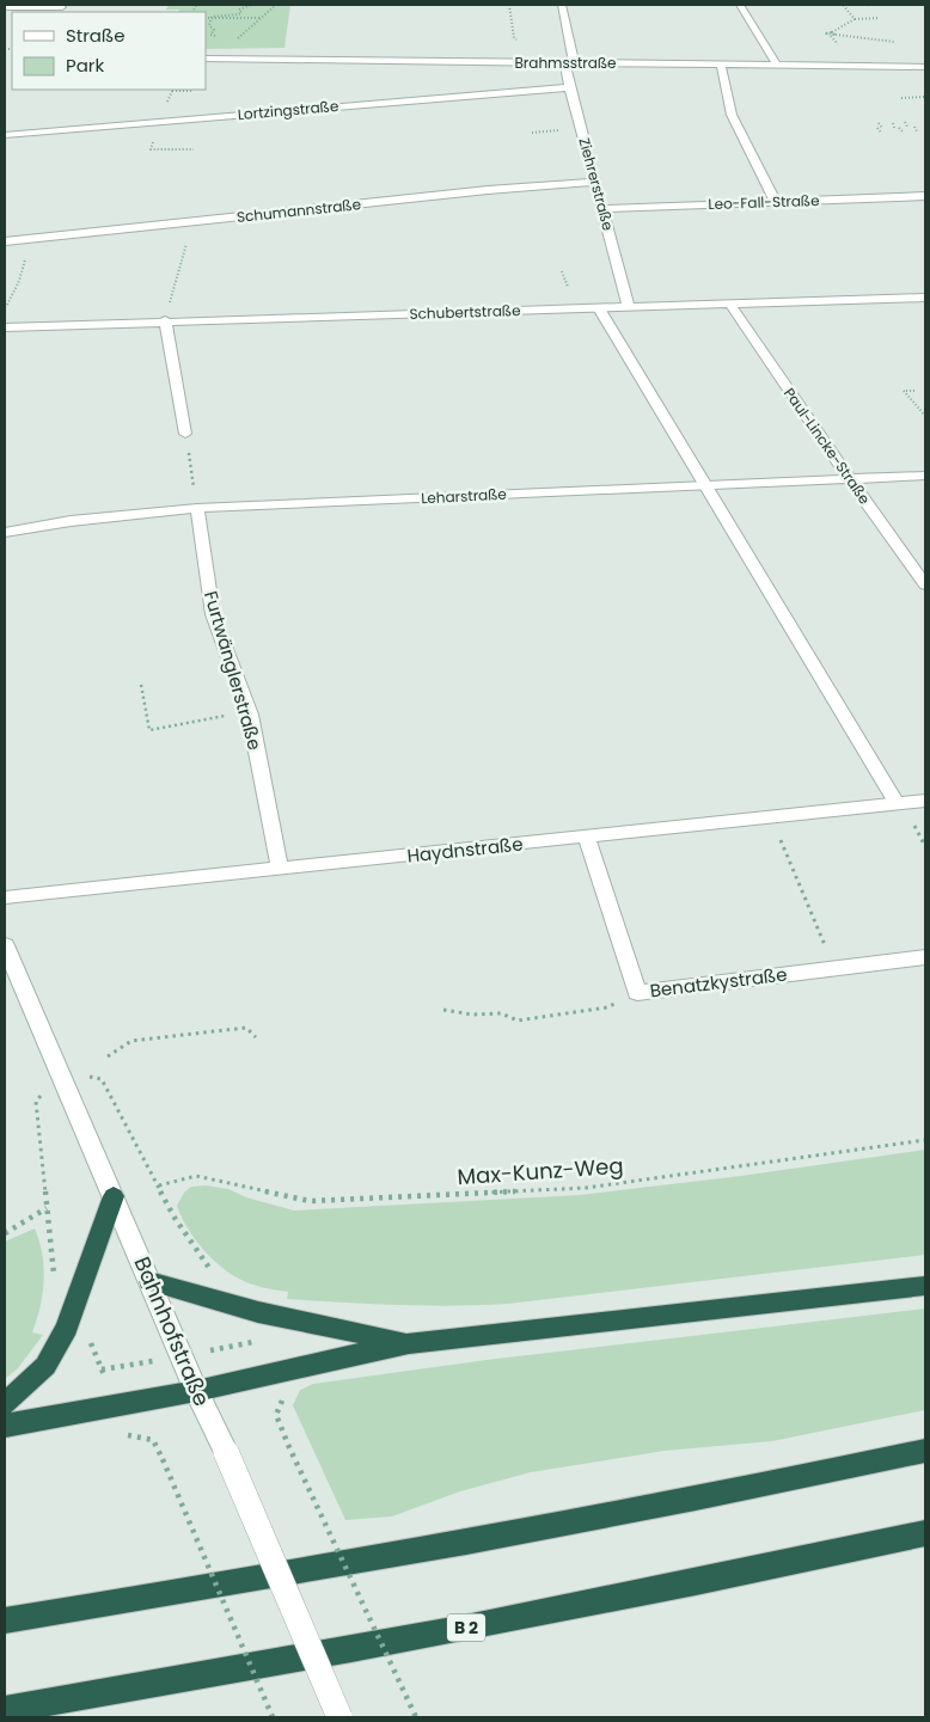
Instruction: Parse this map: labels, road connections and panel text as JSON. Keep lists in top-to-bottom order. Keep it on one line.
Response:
{"streets":{"highway":["B 2"],"street":["Brahmsstraße","Lortzingstraße","Ziehrerstraße","Leo-Fall-Straße","Schumannstraße","Schubertstraße","Paul-Lincke-Straße","Leharstraße","Furtwänglerstraße","Haydnstraße","Benatzkystraße","Bahnhofstraße"],"path":["Max-Kunz-Weg"]},"crossings":[["Brahmsstraße","Ziehrerstraße"],["Lortzingstraße","Ziehrerstraße"],["Ziehrerstraße","Leo-Fall-Straße"],["Ziehrerstraße","Schumannstraße"],["Ziehrerstraße","Schubertstraße"],["Schubertstraße","Paul-Lincke-Straße"],["Paul-Lincke-Straße","Leharstraße"],["Leharstraße","Furtwänglerstraße"],["Furtwänglerstraße","Haydnstraße"],["Haydnstraße","Benatzkystraße"]],"legend":["Straße","Park"]}
